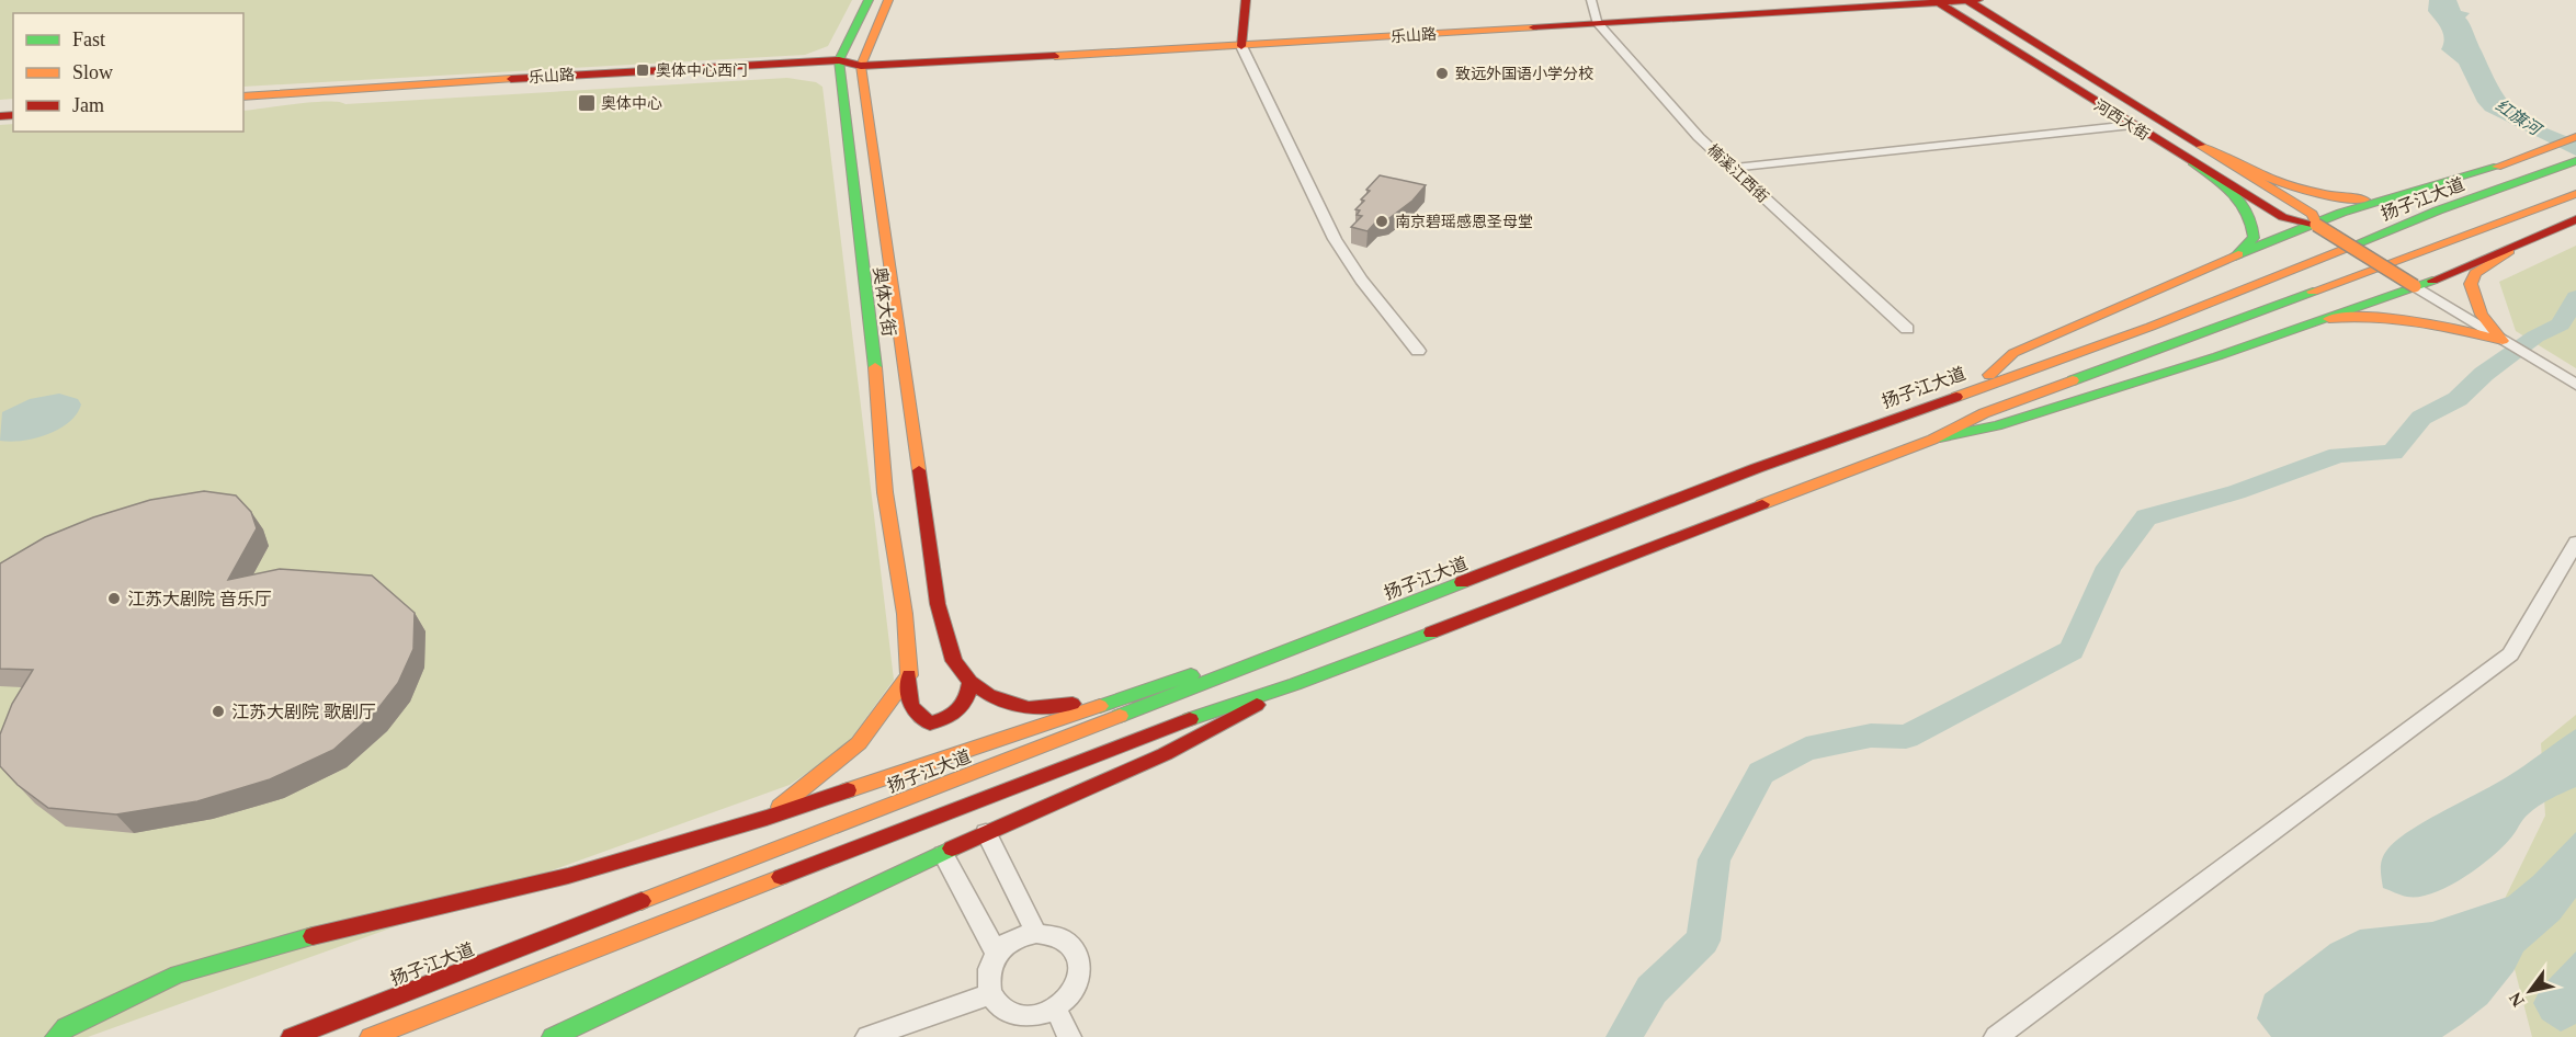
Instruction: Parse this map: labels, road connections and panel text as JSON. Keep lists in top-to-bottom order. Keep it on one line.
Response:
{"streets":{"main road":["乐山路","河西大街","扬子江大道","奥体大街"],"street":["楠溪江西街"]},"crossings":[["乐山路","河西大街"],["乐山路","楠溪江西街"],["乐山路","奥体大街"]],"water":["红旗河"],"places":{"transit":["奥体中心西门","奥体中心"],"other":["致远外国语小学分校","南京碧瑶感恩圣母堂","江苏大剧院 音乐厅","江苏大剧院 歌剧厅"]},"legend":["Fast","Slow","Jam"],"north":"bottom left"}
